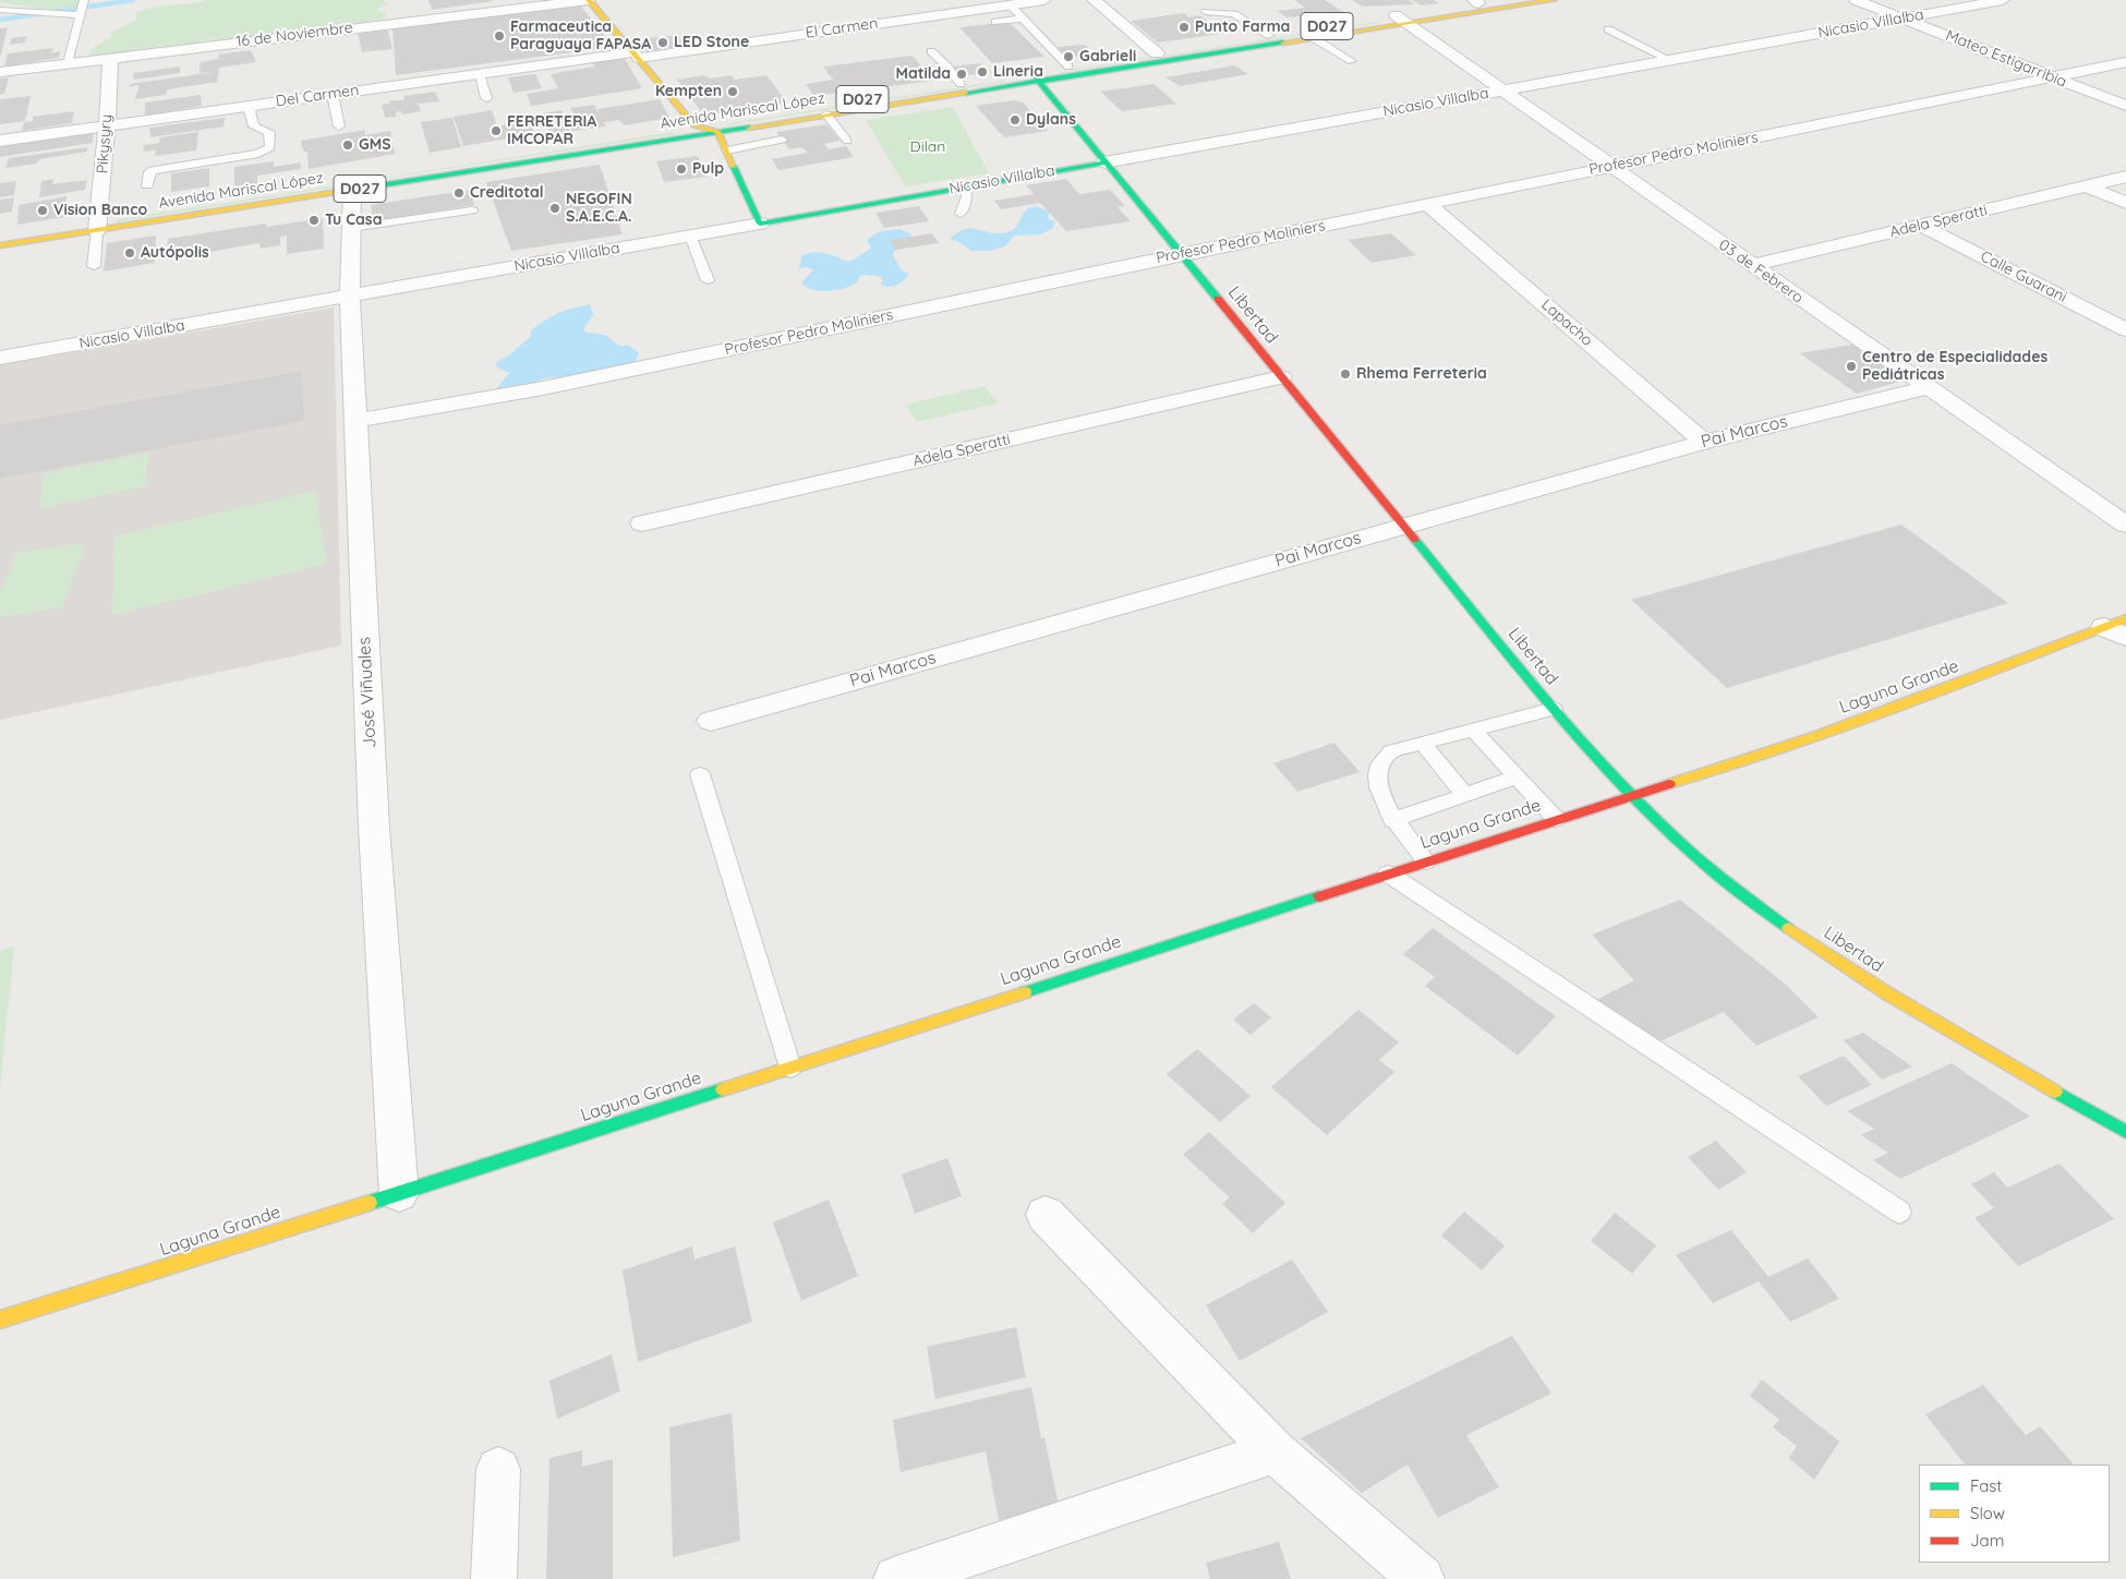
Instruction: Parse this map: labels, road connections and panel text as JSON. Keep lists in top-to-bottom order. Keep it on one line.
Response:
{"streets":{"main road":["Nicasio Villalba","D027","Avenida Mariscal López","Libertad","Laguna Grande"],"street":["El Carmen","16 de Noviembre","Mateo Estigarribia","Del Carmen","Pikysyry","Profesor Pedro Moliniers","Adela Speratti","03 de Febrero","Calle Guarani","Lapacho","Pai Marcos","José Viñuales"]},"crossings":[["Nicasio Villalba","Mateo Estigarribia"],["Nicasio Villalba","03 de Febrero"],["Nicasio Villalba","Libertad"],["Nicasio Villalba","José Viñuales"],["El Carmen","Del Carmen"],["16 de Noviembre","Pikysyry"],["Mateo Estigarribia","Profesor Pedro Moliniers"],["Del Carmen","Pikysyry"],["Avenida Mariscal López","Pikysyry"],["Avenida Mariscal López","03 de Febrero"],["Avenida Mariscal López","Libertad"],["Avenida Mariscal López","José Viñuales"],["Profesor Pedro Moliniers","03 de Febrero"],["Profesor Pedro Moliniers","Libertad"],["Profesor Pedro Moliniers","Lapacho"],["Profesor Pedro Moliniers","José Viñuales"],["Adela Speratti","03 de Febrero"],["Adela Speratti","Calle Guarani"],["Adela Speratti","Libertad"],["03 de Febrero","Pai Marcos"],["Libertad","Pai Marcos"],["Libertad","Laguna Grande"],["Lapacho","Pai Marcos"],["Laguna Grande","José Viñuales"]],"parks":["Dilan"],"places":["Punto Farma","Farmaceutica Paraguaya FAPASA","LED Stone","Gabrieli","Lineria","Matilda","Kempten","Dylans","FERRETERIA IMCOPAR","GMS","Pulp","Creditotal","NEGOFIN S.A.E.C.A.","Vision Banco","Tu Casa","Autópolis","Centro de Especialidades Pediátricas","Rhema Ferreteria"],"legend":["Fast","Slow","Jam"]}
